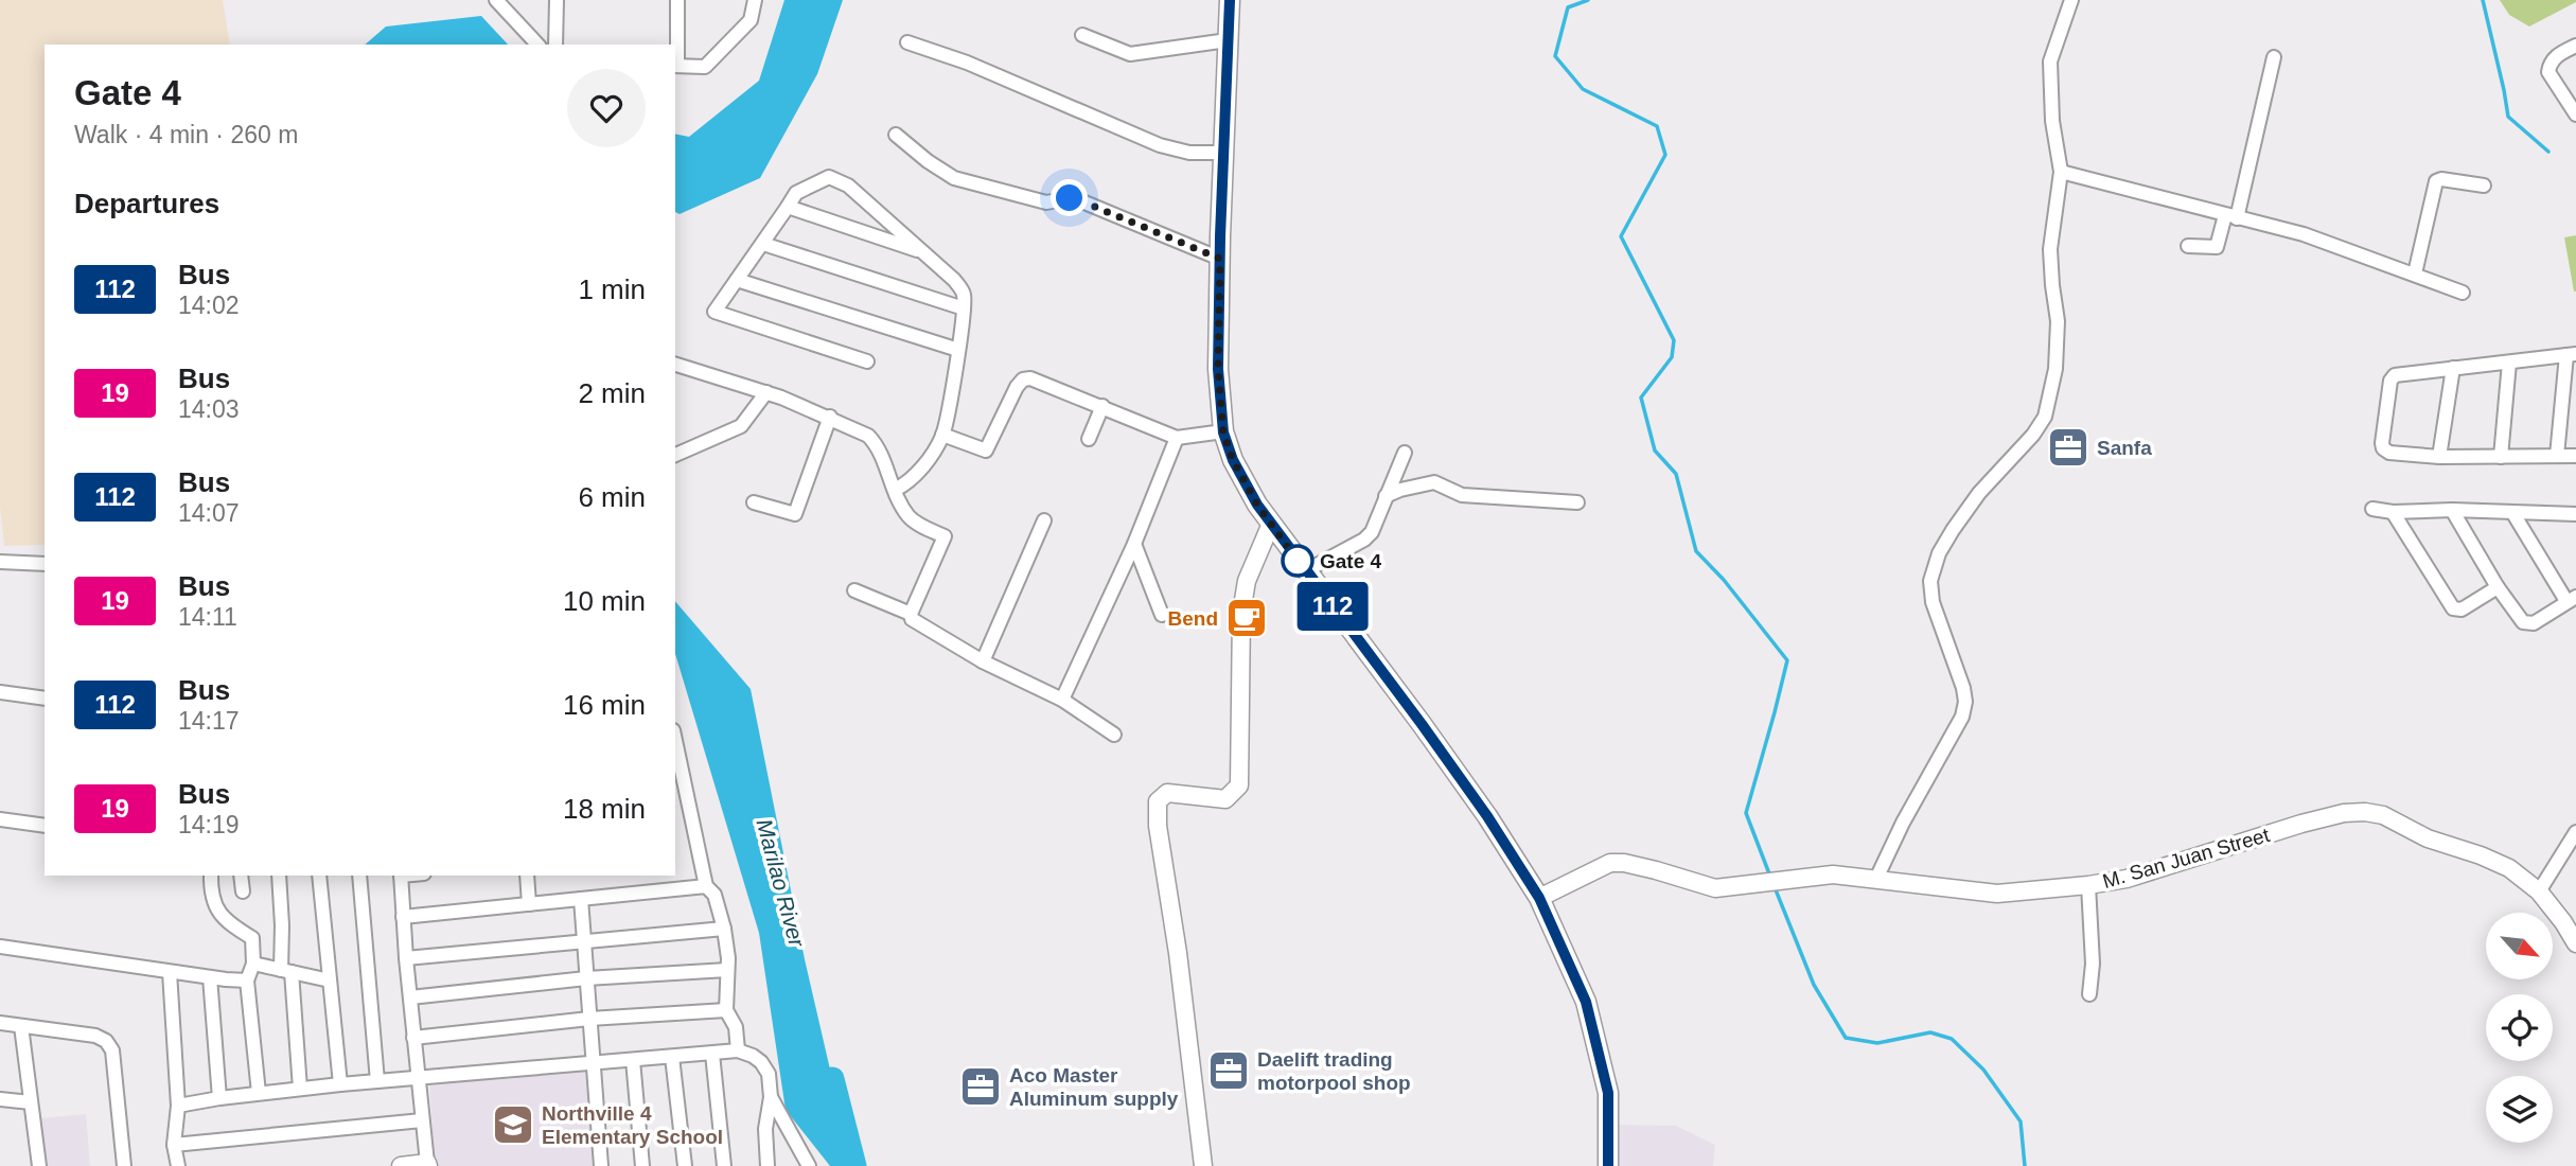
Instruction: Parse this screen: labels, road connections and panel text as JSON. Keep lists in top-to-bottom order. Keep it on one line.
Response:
{"streets":{"street":["M. San Juan Street"]},"water":["Marilao River"],"places":{"office":["Sanfa","Daelift trading motorpool shop","Aco Master Aluminum supply"],"other":["Gate 4"],"cafe":["Bend"],"school or university":["Northville 4 Elementary School"]},"lines":["bus line 112"],"north":"bottom right","page":{"on_map":"112","heading":[["Gate 4","Walk · 4 min · 260 m"],"Departures"],"list":[{"mark":"112","name":"Bus","note":"14:02","value":"1 min"},{"mark":"19","name":"Bus","note":"14:03","value":"2 min"},{"mark":"112","name":"Bus","note":"14:07","value":"6 min"},{"mark":"19","name":"Bus","note":"14:11","value":"10 min"},{"mark":"112","name":"Bus","note":"14:17","value":"16 min"},{"mark":"19","name":"Bus","note":"14:19","value":"18 min"}]}}
